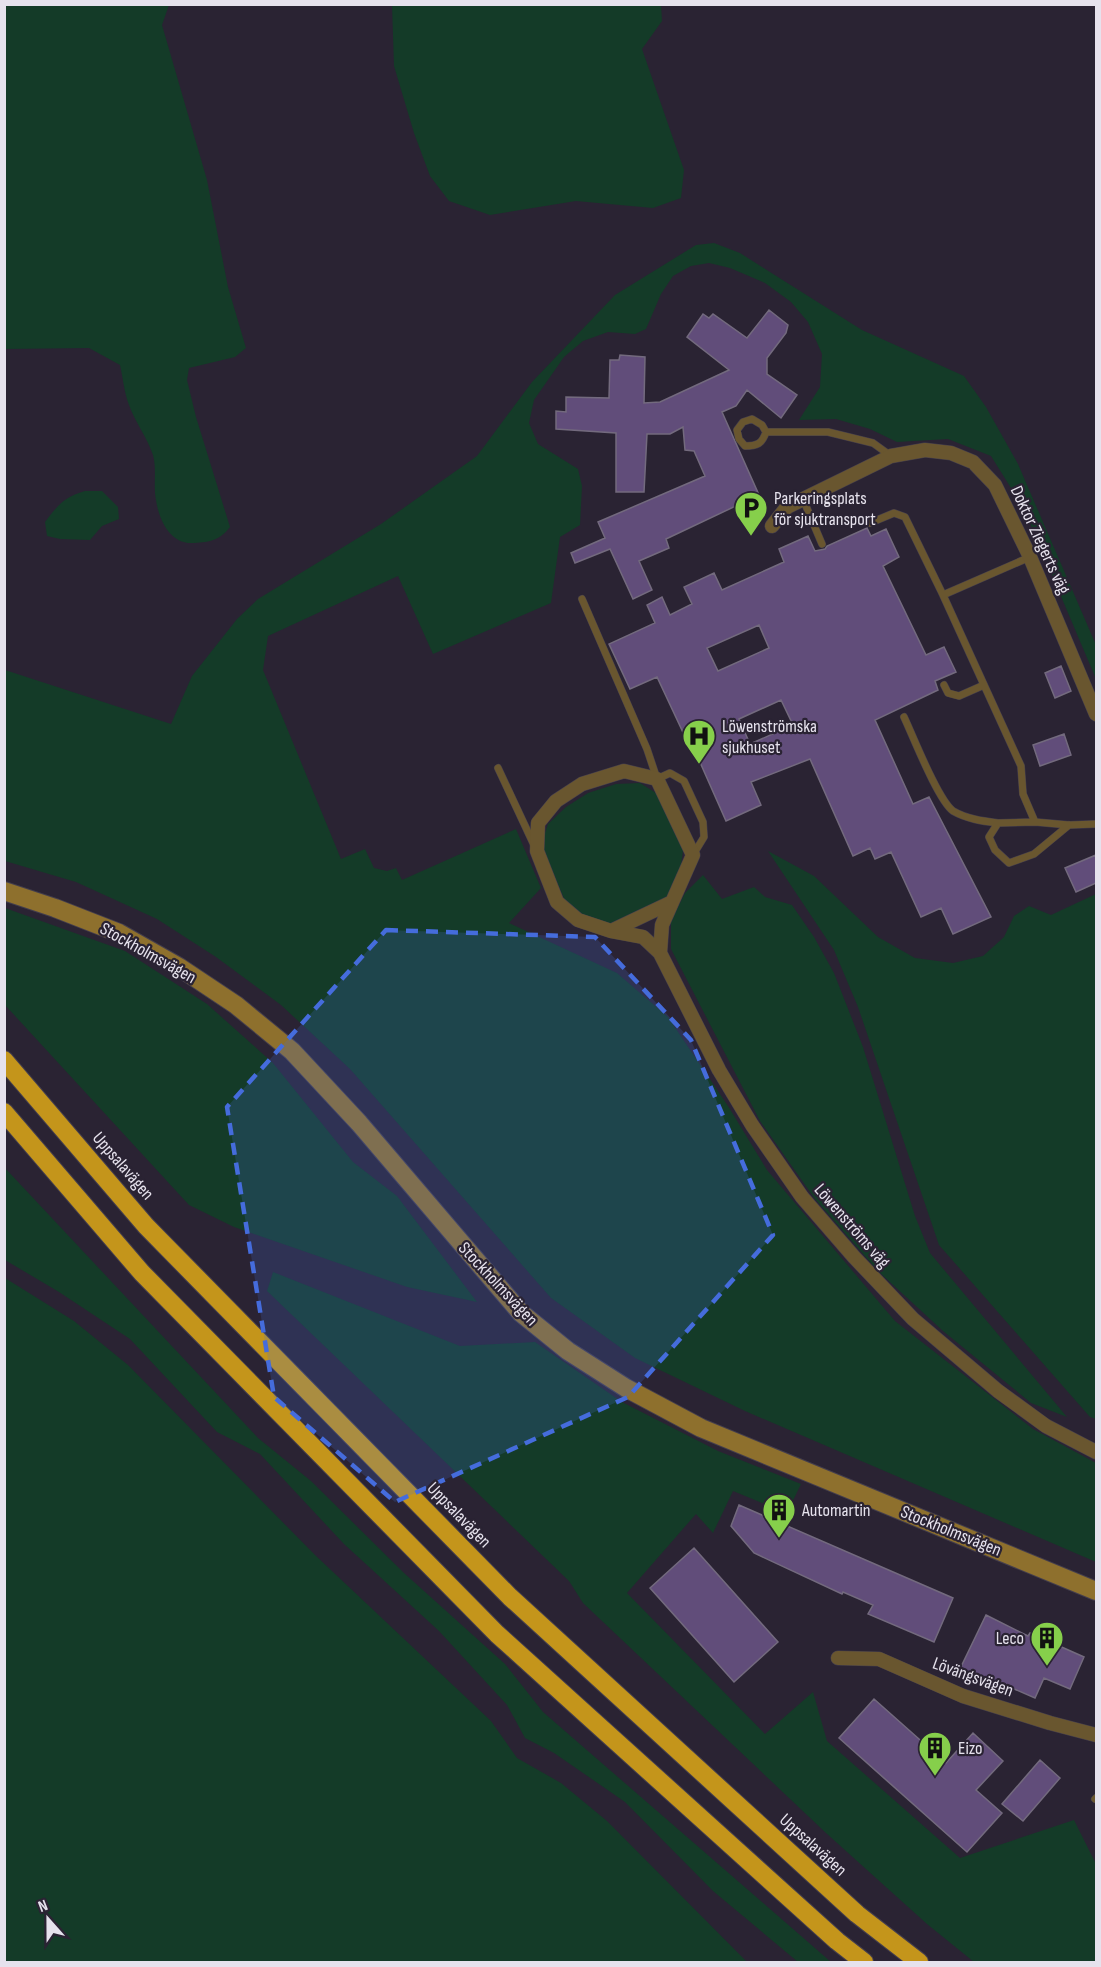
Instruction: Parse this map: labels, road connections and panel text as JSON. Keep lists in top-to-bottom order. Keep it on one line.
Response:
{"streets":{"highway":["Uppsalavägen"],"street":["Doktor Ziegerts väg","Stockholmsvägen","Löwenströms väg","Lövängsvägen"]},"places":{"parking":["Parkeringsplats för sjuktransport"],"hospital":["Löwenströmska sjukhuset"],"building":["Automartin","Leco","Eizo"]},"north":"top"}
